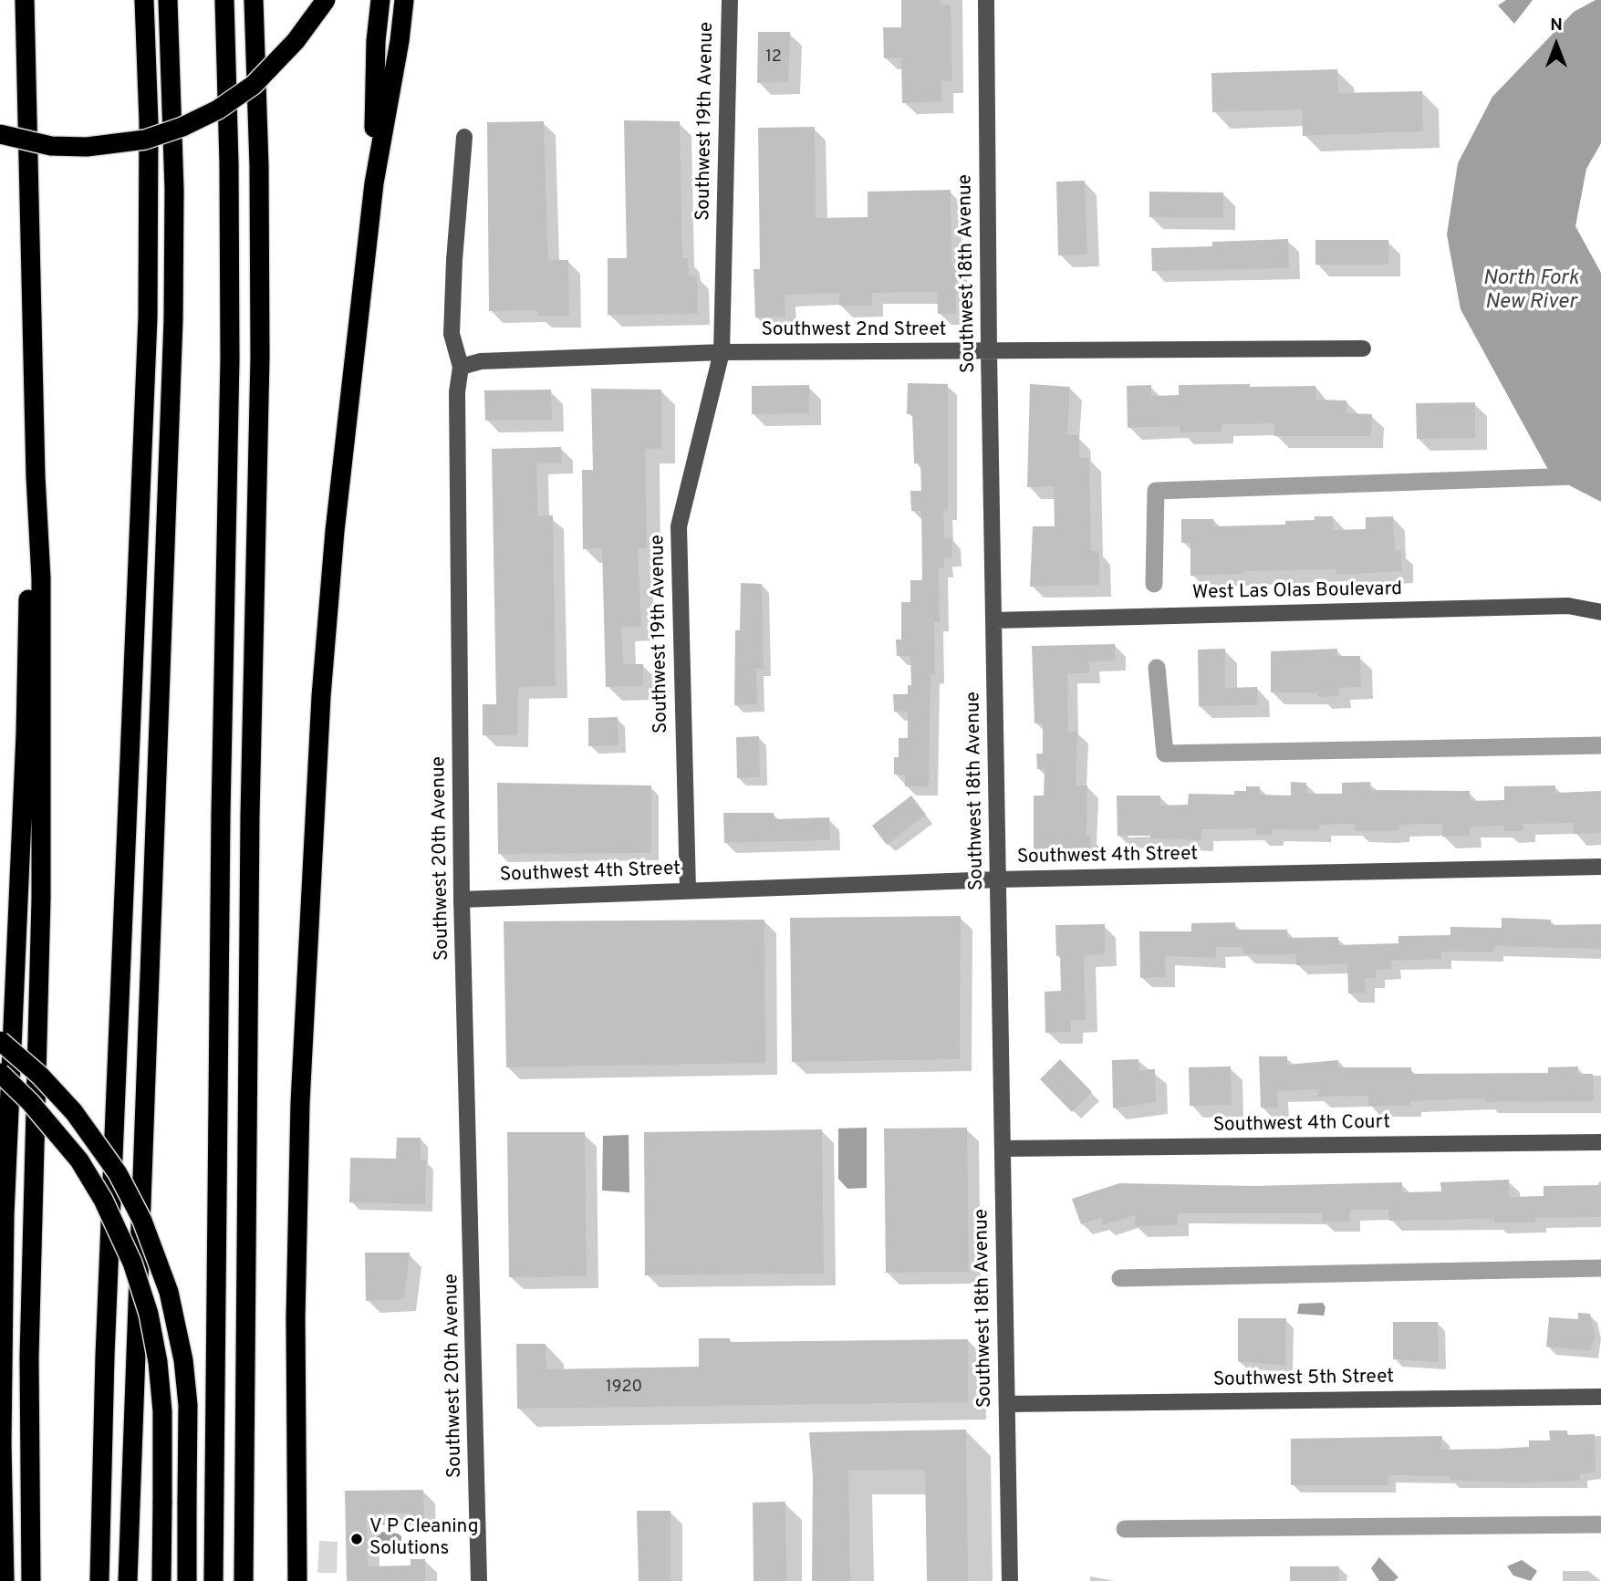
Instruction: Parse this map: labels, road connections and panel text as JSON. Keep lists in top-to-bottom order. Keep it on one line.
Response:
{"streets":{"street":["Southwest 19th Avenue","Southwest 18th Avenue","Southwest 2nd Street","West Las Olas Boulevard","Southwest 4th Street","Southwest 20th Avenue","Southwest 4th Court","Southwest 5th Street"]},"crossings":[["Southwest 19th Avenue","Southwest 2nd Street"],["Southwest 19th Avenue","Southwest 4th Street"],["Southwest 18th Avenue","Southwest 2nd Street"],["Southwest 18th Avenue","West Las Olas Boulevard"],["Southwest 18th Avenue","Southwest 4th Street"],["Southwest 18th Avenue","Southwest 4th Court"],["Southwest 18th Avenue","Southwest 5th Street"],["Southwest 2nd Street","Southwest 20th Avenue"],["Southwest 4th Street","Southwest 20th Avenue"]],"water":["North Fork New River"],"places":["V P Cleaning Solutions"],"house_numbers":["12","1920"],"north":"top"}
